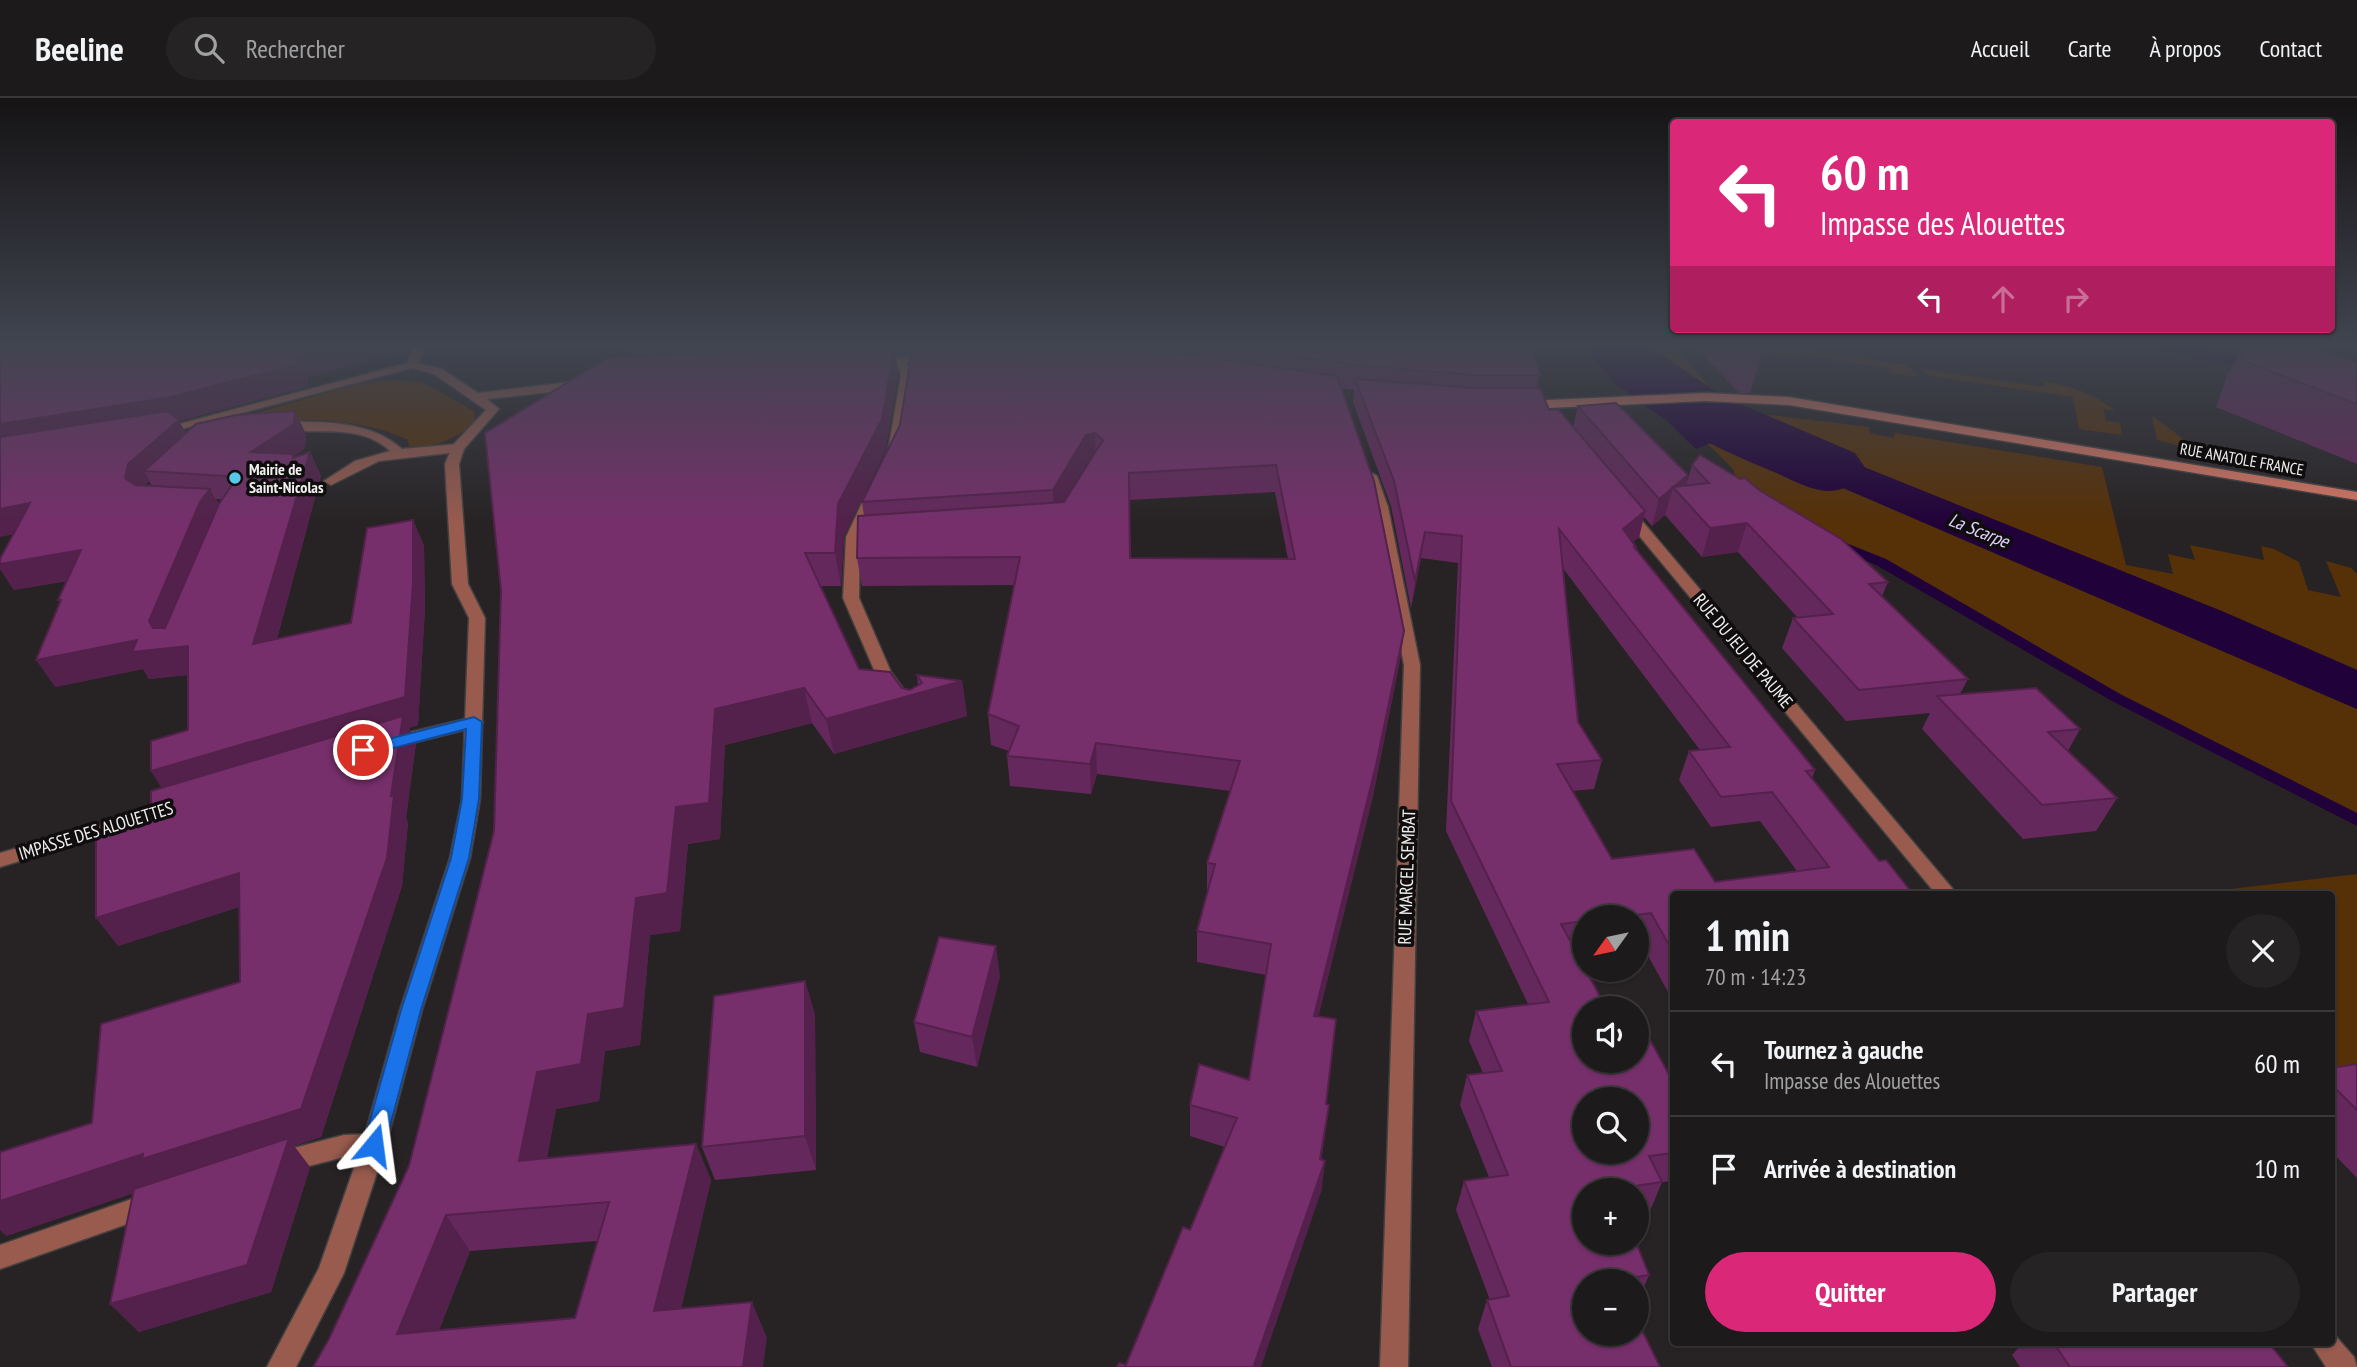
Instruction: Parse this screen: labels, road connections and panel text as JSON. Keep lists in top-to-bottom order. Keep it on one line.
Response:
{"streets":{"main road":["RUE ANATOLE FRANCE"],"street":["RUE DU JEU DE PAUME","IMPASSE DES ALOUETTES","RUE MARCEL SEMBAT"]},"water":["La Scarpe"],"places":["Mairie de Saint-Nicolas"],"north":"bottom left","page":{"header":"Beeline","search":"Rechercher","nav":["Accueil","Carte","À propos","Contact"],"turn":["60 m","Impasse des Alouettes"],"heading":["1 min","70 m · 14:23"],"map_buttons":["+","−"],"list":[{"name":"Tournez à gauche","note":"Impasse des Alouettes","value":"60 m"},{"name":"Arrivée à destination","value":"10 m"}],"buttons":["Quitter","Partager"]}}
